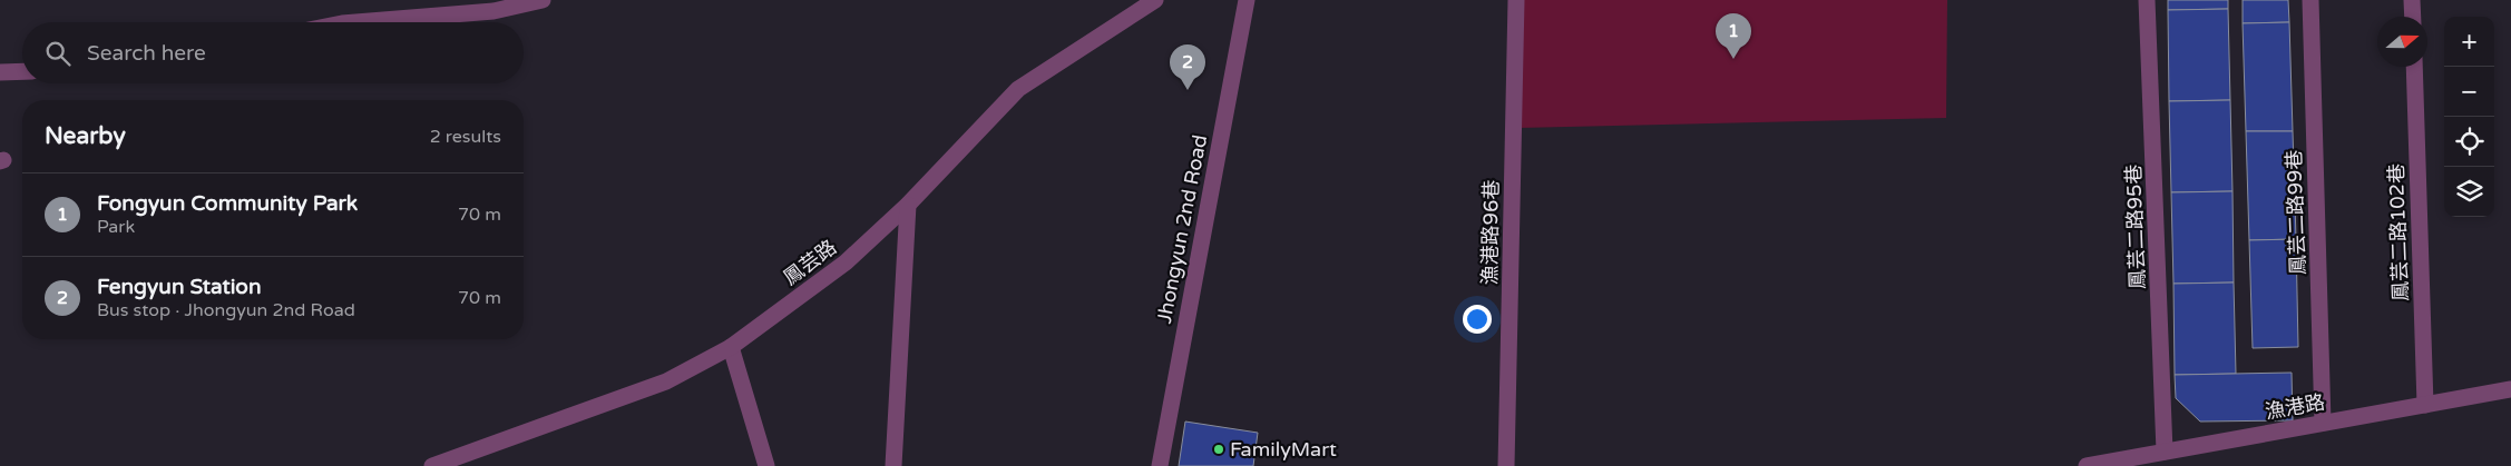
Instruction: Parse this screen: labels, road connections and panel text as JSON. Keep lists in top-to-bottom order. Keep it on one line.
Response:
{"streets":{"street":["鳳芸二路99巷","鳳芸二路95巷","Jhongyun 2nd Road","漁港路96巷","鳳芸二路102巷","鳳芸路","漁港路"]},"crossings":[["鳳芸二路99巷","漁港路"],["鳳芸二路95巷","漁港路"],["鳳芸二路102巷","漁港路"]],"places":["FamilyMart"],"north":"right","page":{"pins":["1","2"],"map_buttons":["+","−"],"search":"Search here","heading":["Nearby","2 results"],"list":[{"mark":"1","name":"Fongyun Community Park","note":"Park","value":"70 m"},{"mark":"2","name":"Fengyun Station","note":"Bus stop · Jhongyun 2nd Road","value":"70 m"}]}}
